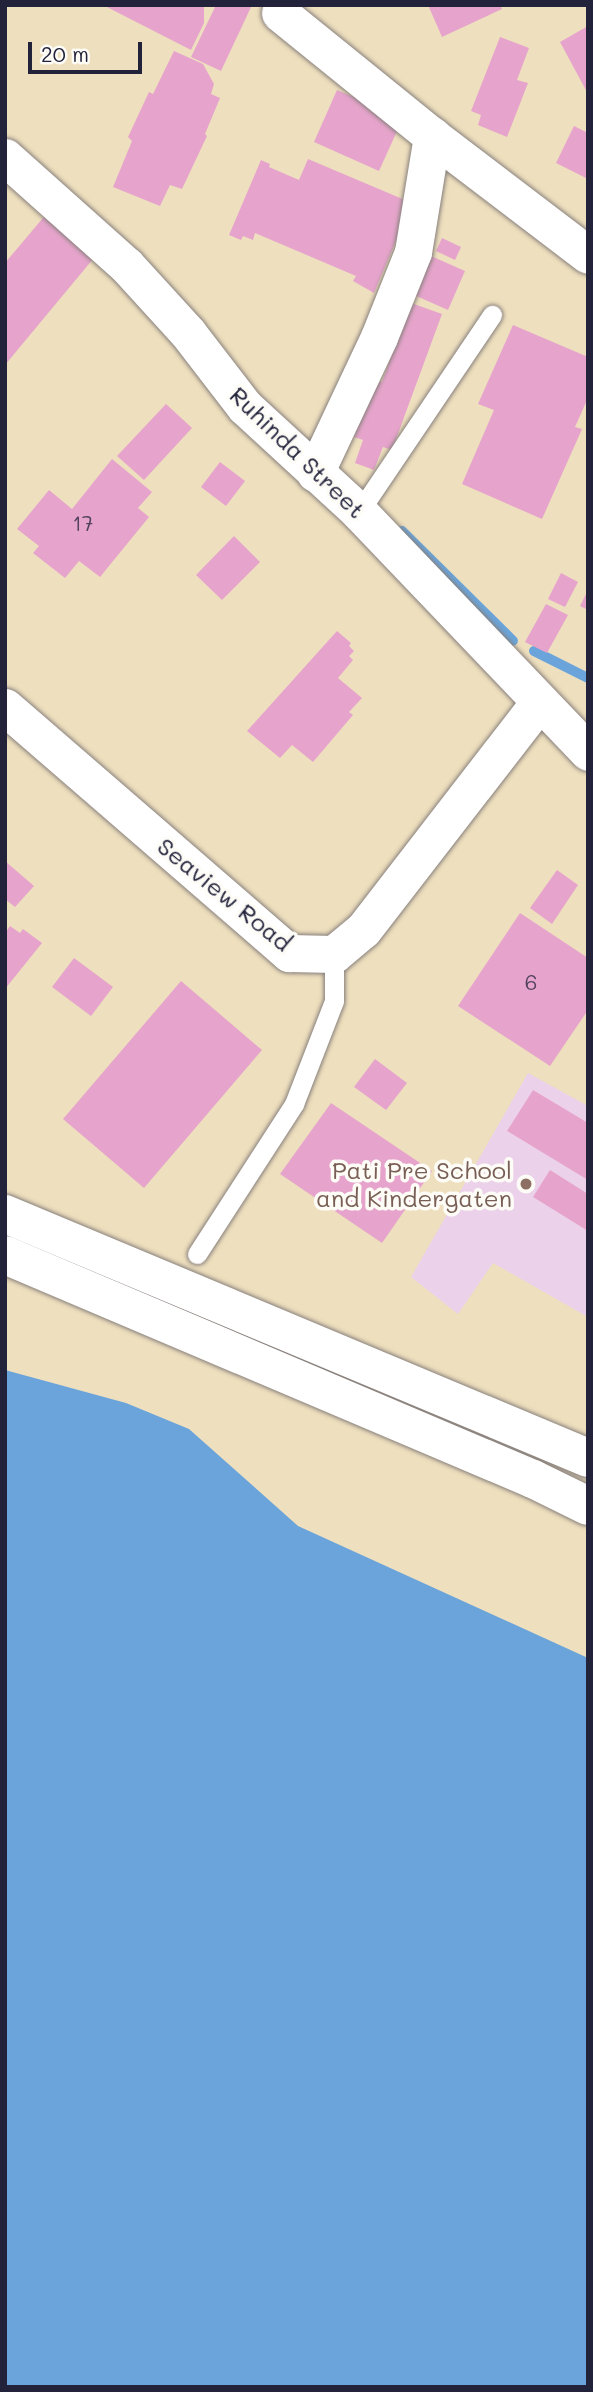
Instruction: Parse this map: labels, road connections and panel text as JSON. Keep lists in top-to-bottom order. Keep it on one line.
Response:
{"streets":{"street":["Ruhinda Street","Seaview Road"]},"places":["Pati Pre School and Kindergaten"],"house_numbers":["17","6"],"scale_bar":"20 m"}
